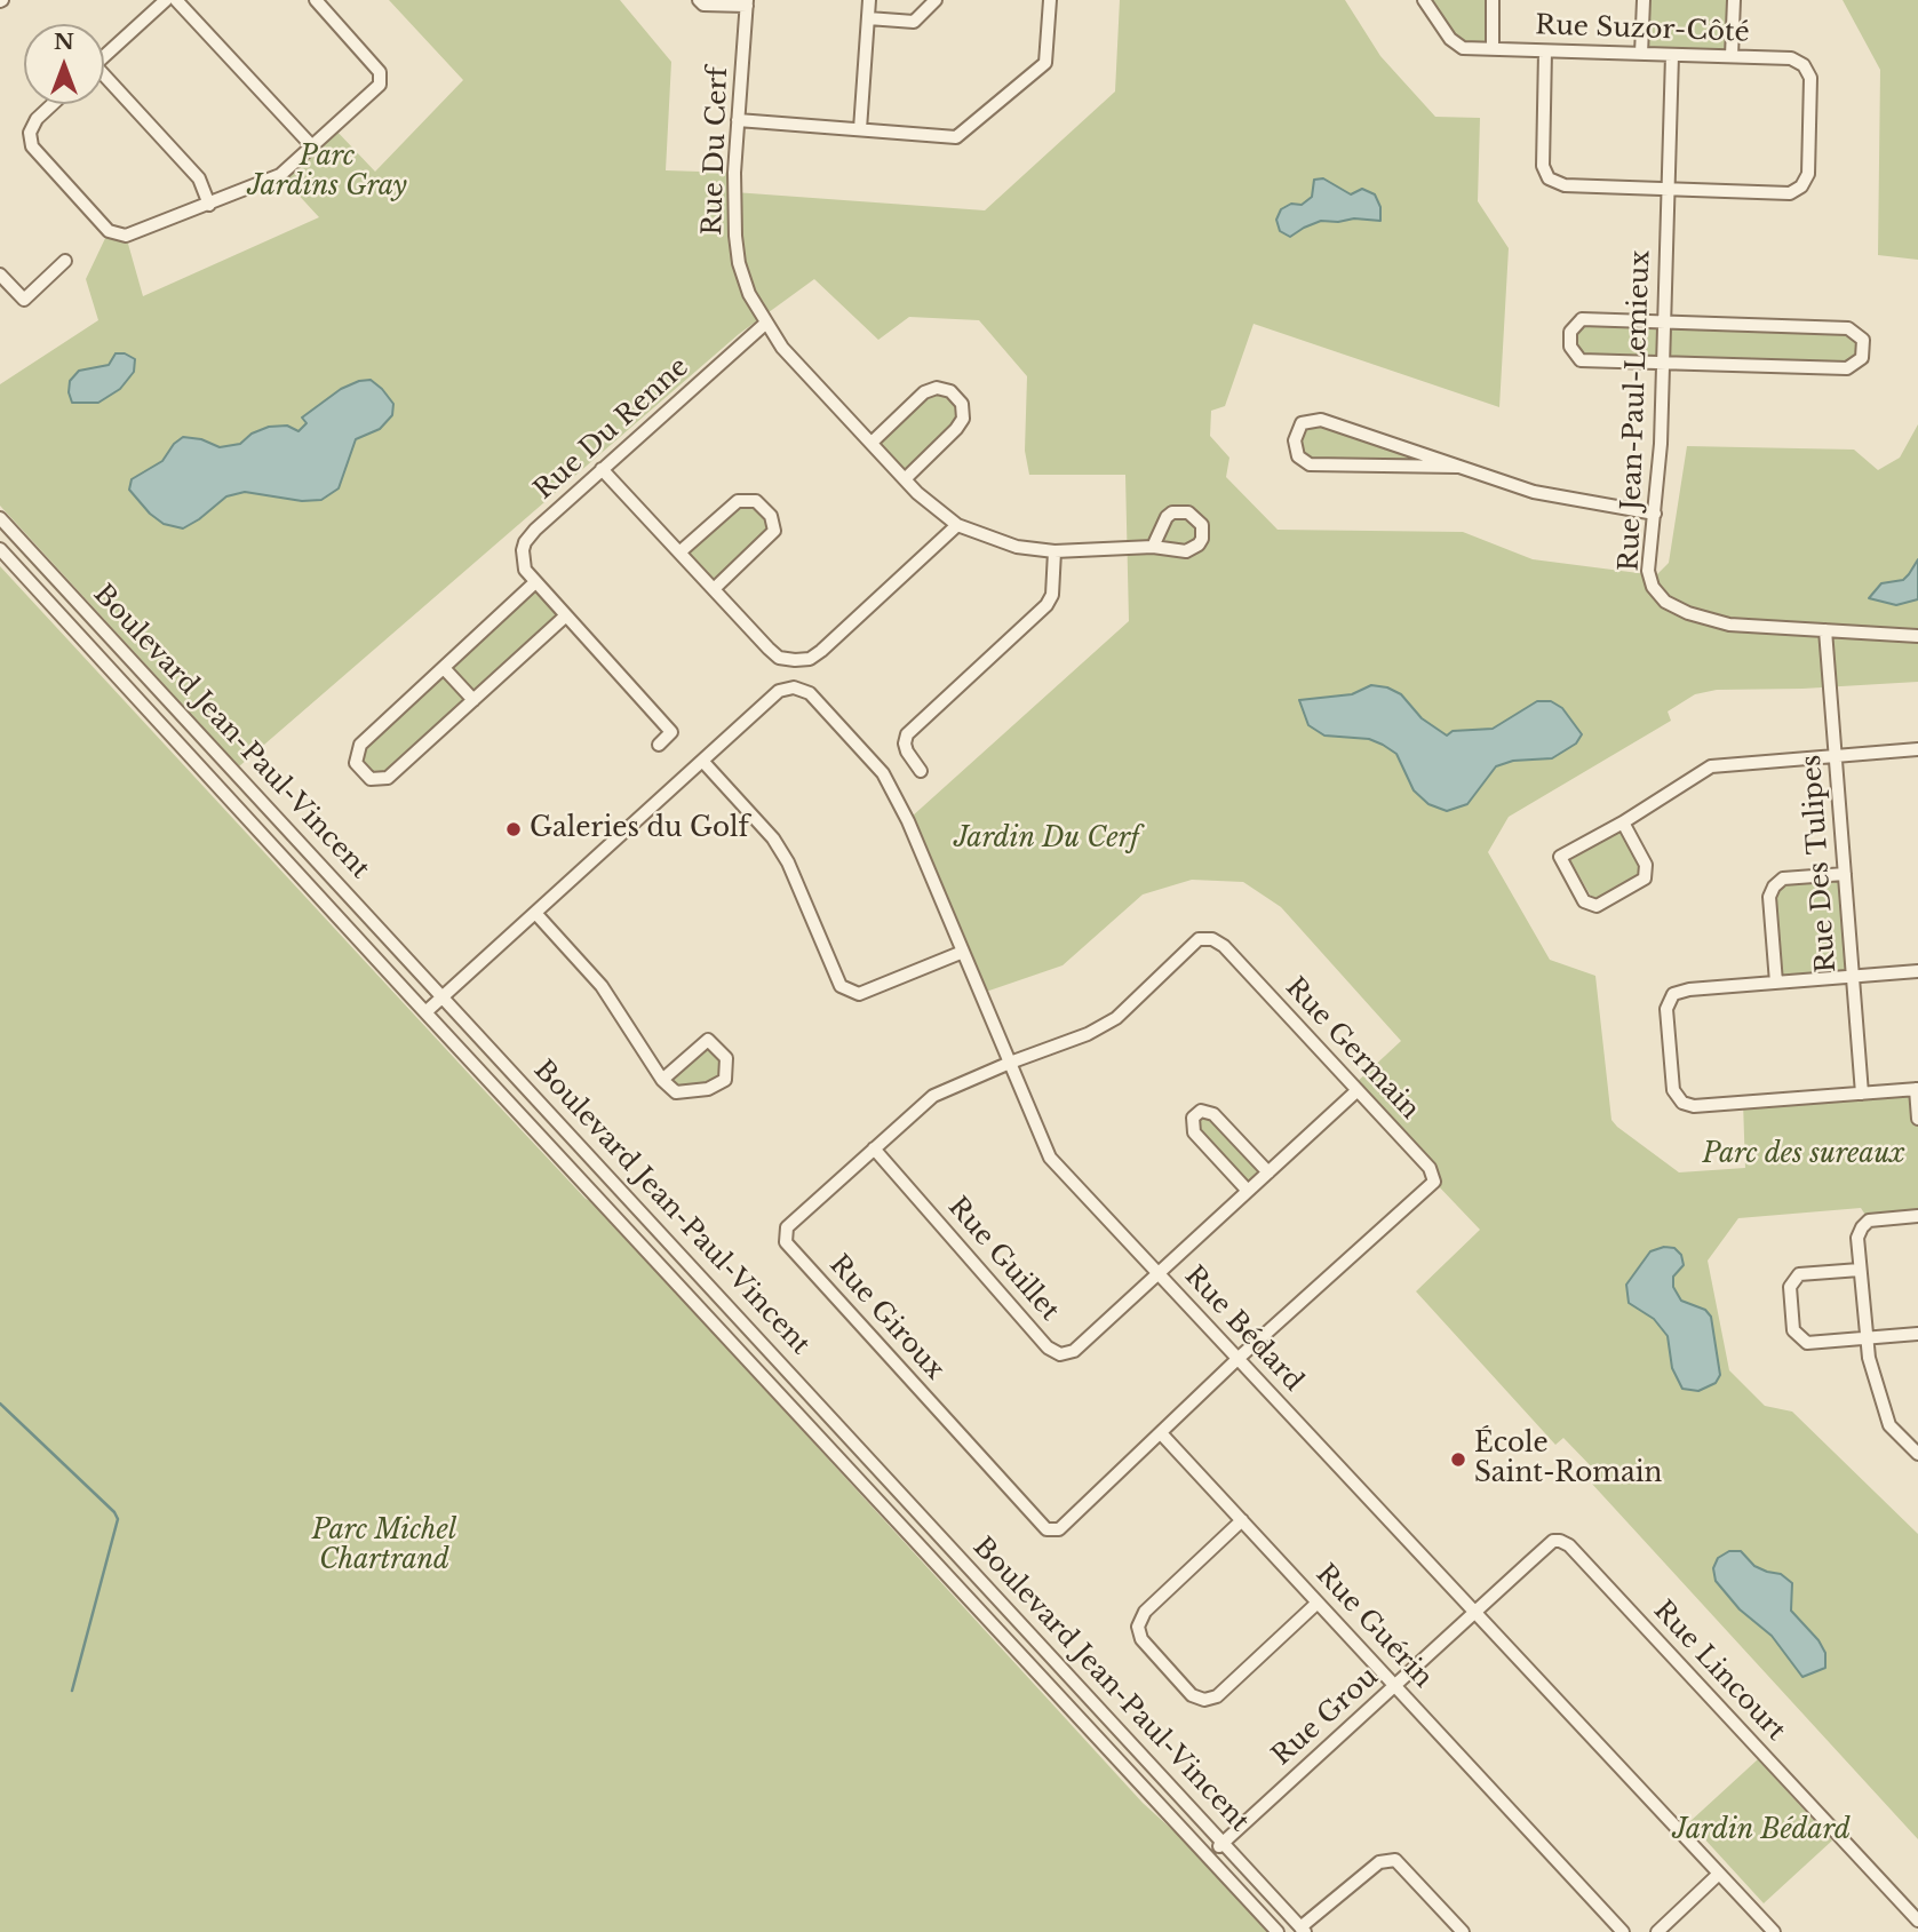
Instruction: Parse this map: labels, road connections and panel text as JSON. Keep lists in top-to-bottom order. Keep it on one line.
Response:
{"streets":{"street":["Rue Suzor-Côté","Rue Du Cerf","Rue Jean-Paul-Lemieux","Rue Du Renne","Boulevard Jean-Paul-Vincent","Rue Des Tulipes","Rue Germain","Rue Guillet","Rue Giroux","Rue Bédard","Rue Guérin","Rue Lincourt","Rue Grou"]},"crossings":[["Rue Suzor-Côté","Rue Jean-Paul-Lemieux"],["Rue Du Cerf","Rue Du Renne"],["Rue Jean-Paul-Lemieux","Rue Des Tulipes"],["Boulevard Jean-Paul-Vincent","Rue Grou"],["Rue Germain","Rue Guillet"],["Rue Germain","Rue Giroux"],["Rue Germain","Rue Bédard"],["Rue Guillet","Rue Giroux"],["Rue Guillet","Rue Bédard"],["Rue Giroux","Rue Bédard"],["Rue Giroux","Rue Guérin"],["Rue Bédard","Rue Lincourt"],["Rue Bédard","Rue Grou"],["Rue Guérin","Rue Grou"],["Rue Lincourt","Rue Grou"]],"parks":["Parc Jardins Gray","Jardin Du Cerf","Parc des sureaux","Parc Michel Chartrand","Jardin Bédard"],"places":["Galeries du Golf","École Saint-Romain"],"north":"top"}
